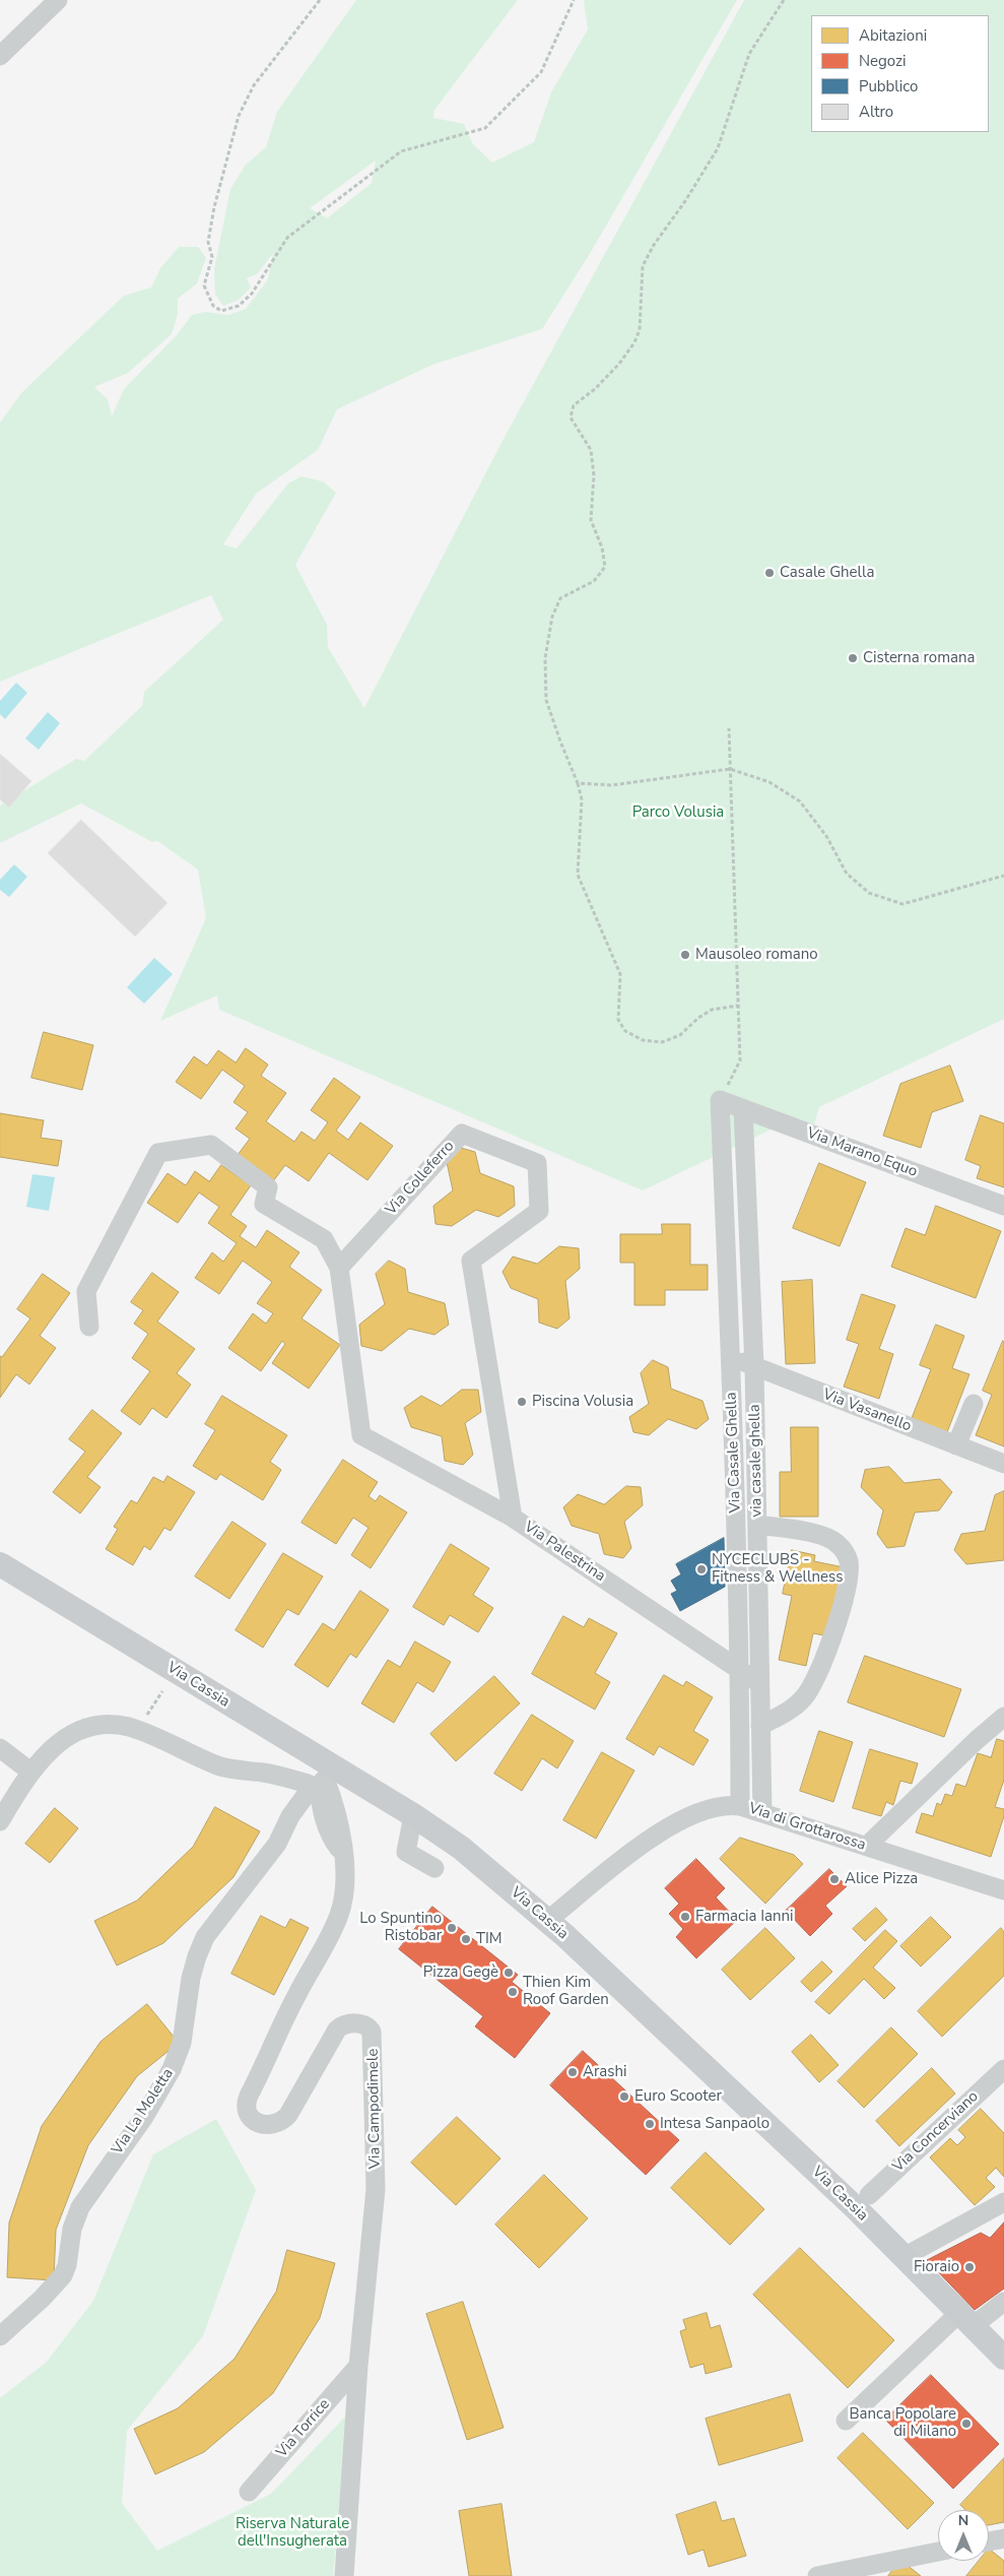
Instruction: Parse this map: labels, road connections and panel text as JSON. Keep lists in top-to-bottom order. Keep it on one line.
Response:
{"streets":{"main road":["Via Cassia"],"street":["Via Marano Equo","Via Colleferro","Via Vasanello","Via Casale Ghella","via casale ghella","Via Palestrina","Via di Grottarossa","Via Campodimele","Via La Moletta","Via Concerviano","Via Torrice"]},"crossings":[["Via Marano Equo","Via Casale Ghella"],["Via Marano Equo","via casale ghella"],["Via Colleferro","Via Palestrina"],["Via Vasanello","Via Casale Ghella"],["Via Vasanello","via casale ghella"],["Via Casale Ghella","Via Palestrina"],["Via Casale Ghella","Via di Grottarossa"],["via casale ghella","Via Palestrina"],["via casale ghella","Via di Grottarossa"],["Via Cassia","Via di Grottarossa"],["Via Cassia","Via Campodimele"],["Via Cassia","Via La Moletta"],["Via Campodimele","Via La Moletta"],["Via Campodimele","Via Torrice"]],"parks":["Parco Volusia","Riserva Naturale dell'Insugherata"],"places":["Casale Ghella","Cisterna romana","Mausoleo romano","Piscina Volusia","NYCECLUBS - Fitness & Wellness","Alice Pizza","Farmacia Ianni","Lo Spuntino Ristobar","TIM","Pizza Gegè","Thien Kim Roof Garden","Arashi","Euro Scooter","Intesa Sanpaolo","Fioraio","Banca Popolare di Milano"],"legend":["Abitazioni","Negozi","Pubblico","Altro"],"north":"top"}
